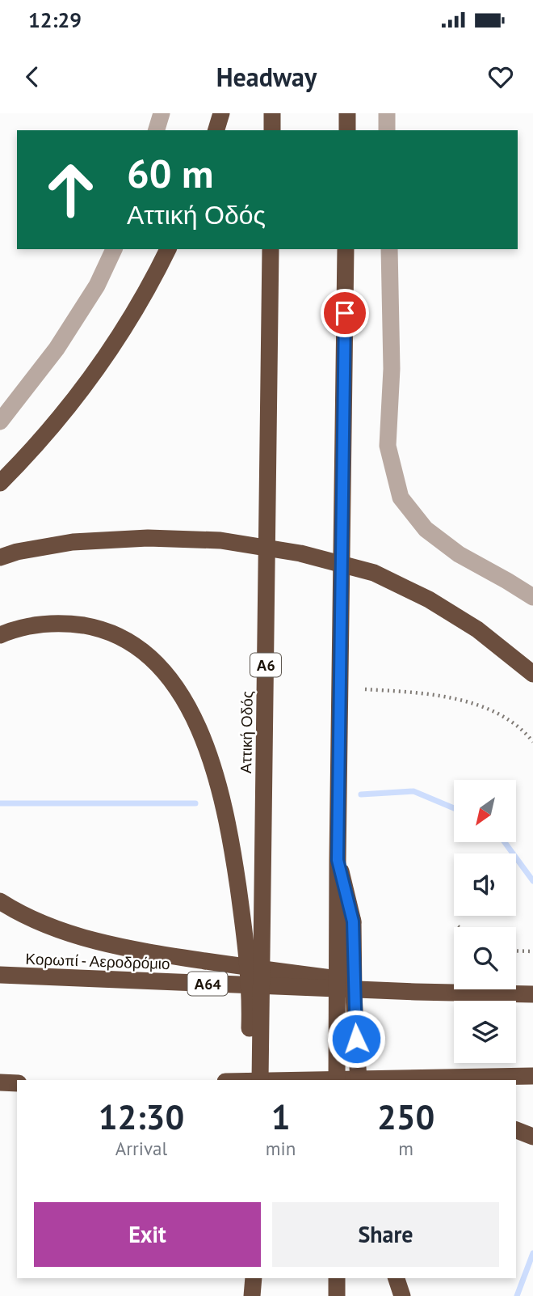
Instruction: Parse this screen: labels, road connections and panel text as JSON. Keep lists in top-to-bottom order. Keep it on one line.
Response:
{"streets":{"highway":["Α6","Αττική Οδός","Κορωπί - Αεροδρόμιο","Α64"]},"north":"bottom left","page":{"status":"12:29","header":"Headway","turn":["60 m","Αττική Οδός"],"eta":["12:30","Arrival","1","min","250","m"],"buttons":["Exit","Share"]}}
